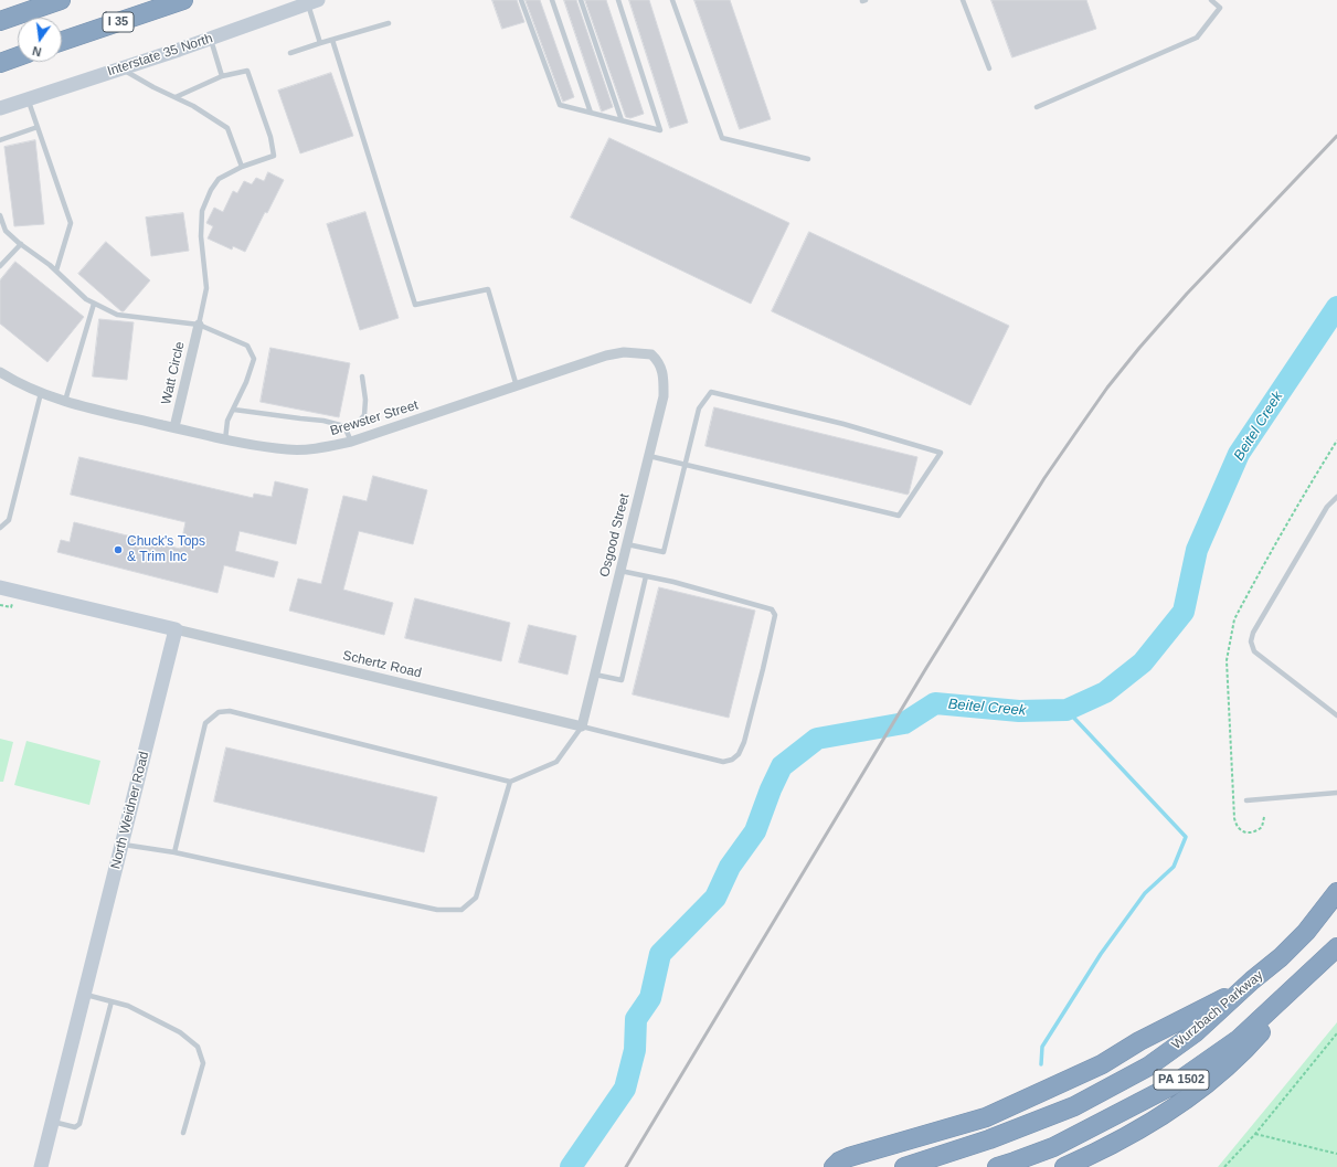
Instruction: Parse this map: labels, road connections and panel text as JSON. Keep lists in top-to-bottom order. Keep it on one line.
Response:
{"streets":{"highway":["I 35","Wurzbach Parkway","PA 1502"],"street":["Interstate 35 North","Watt Circle","Brewster Street","Osgood Street","Schertz Road","North Weidner Road"]},"crossings":[["Watt Circle","Brewster Street"],["Brewster Street","Osgood Street"],["Osgood Street","Schertz Road"],["Schertz Road","North Weidner Road"]],"water":["Beitel Creek"],"places":["Chuck's Tops & Trim Inc"],"north":"bottom"}
